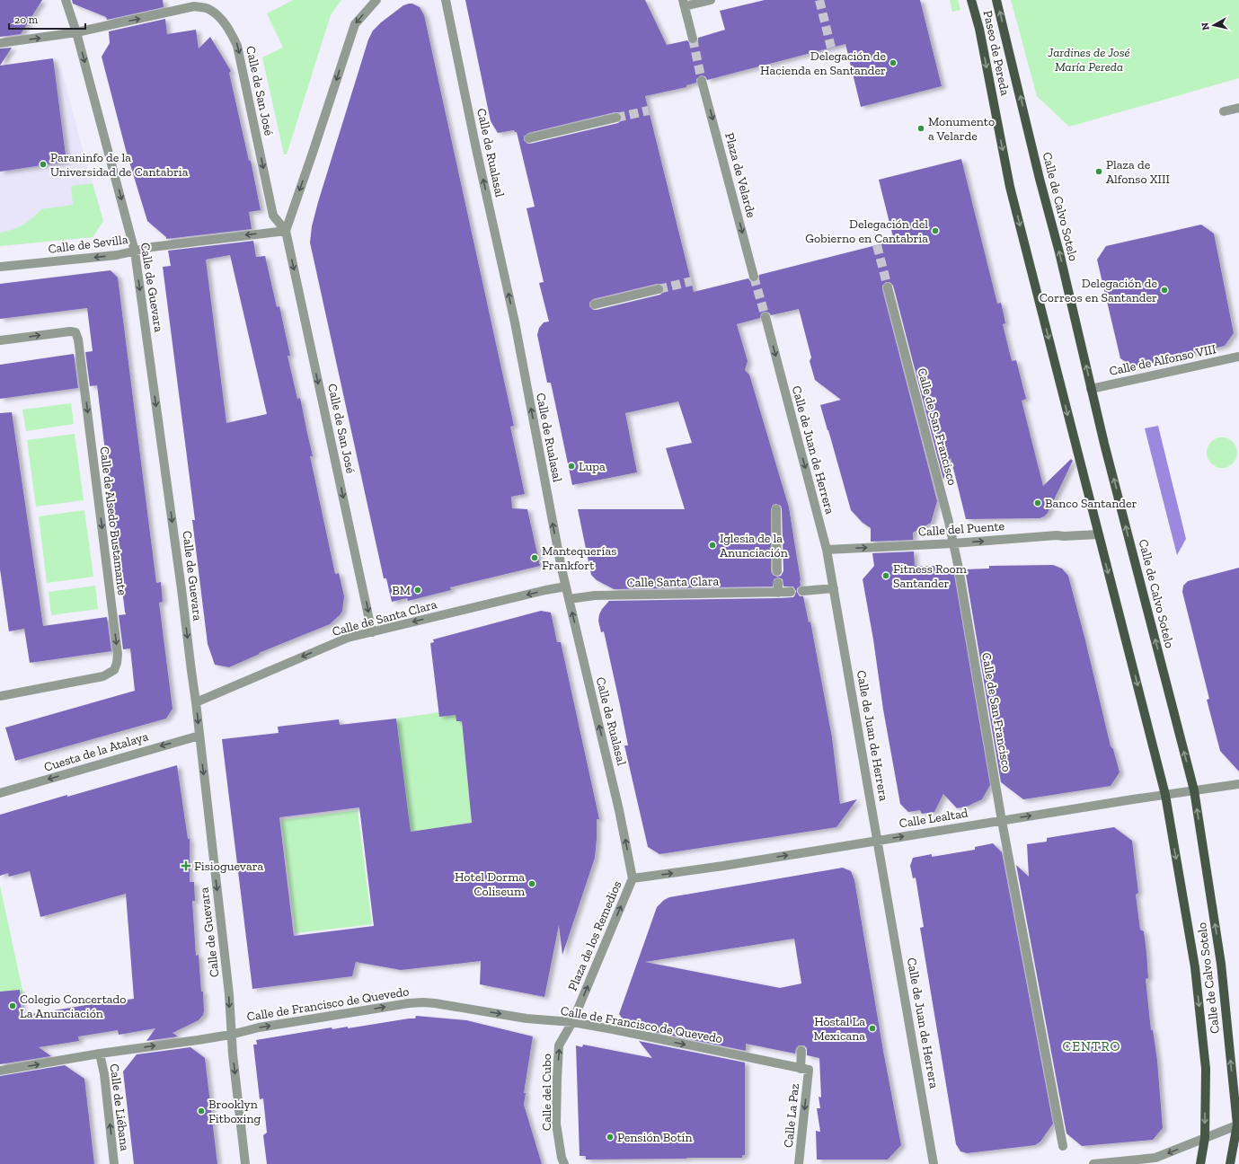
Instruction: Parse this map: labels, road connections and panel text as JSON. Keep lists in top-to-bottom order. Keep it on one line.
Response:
{"streets":{"main road":["Paseo de Pereda","Calle de Calvo Sotelo"],"street":["Calle de San José","Calle de Rualasal","Plaza de Velarde","Calle de Sevilla","Calle de Guevara","Calle de Alfonso VIII","Calle de San Francisco","Calle de Juan de Herrera","Calle de Alsedo Bustamante","Calle del Puente","Calle Santa Clara","Calle de Santa Clara","Cuesta de la Atalaya","Calle Lealtad","Plaza de los Remedios","Calle de Francisco de Quevedo","Calle del Cubo","Calle de Liébana","Calle La Paz"]},"crossings":[["Paseo de Pereda","Calle de Calvo Sotelo"],["Calle de San José","Calle de Sevilla"],["Calle de San José","Calle de Guevara"],["Calle de San José","Calle de Santa Clara"],["Calle de Rualasal","Calle Santa Clara"],["Calle de Rualasal","Calle de Santa Clara"],["Calle de Rualasal","Calle Lealtad"],["Calle de Rualasal","Plaza de los Remedios"],["Calle de Calvo Sotelo","Calle de Alfonso VIII"],["Calle de Calvo Sotelo","Calle del Puente"],["Calle de Calvo Sotelo","Calle Lealtad"],["Calle de Sevilla","Calle de Guevara"],["Calle de Guevara","Calle de Santa Clara"],["Calle de Guevara","Cuesta de la Atalaya"],["Calle de Guevara","Calle de Francisco de Quevedo"],["Calle de San Francisco","Calle del Puente"],["Calle de San Francisco","Calle Lealtad"],["Calle de Juan de Herrera","Calle del Puente"],["Calle de Juan de Herrera","Calle Lealtad"],["Calle Lealtad","Plaza de los Remedios"],["Plaza de los Remedios","Calle de Francisco de Quevedo"],["Plaza de los Remedios","Calle del Cubo"],["Calle de Francisco de Quevedo","Calle del Cubo"],["Calle de Francisco de Quevedo","Calle de Liébana"],["Calle de Francisco de Quevedo","Calle La Paz"]],"one_way":["Calle de San José","Calle de Rualasal","Plaza de Velarde","Calle de Sevilla","Calle de Guevara","Calle del Puente","Calle de Santa Clara","Cuesta de la Atalaya","Calle Lealtad","Plaza de los Remedios","Calle de Francisco de Quevedo","Calle del Cubo","Calle de Liébana","Calle La Paz"],"districts":["CENTRO"],"parks":["Jardines de José María Pereda"],"places":{"other":["Delegación de Hacienda en Santander","Monumento a Velarde","Paraninfo de la Universidad de Cantabria","Plaza de Alfonso XIII","Delegación del Gobierno en Cantabria","Delegación de Correos en Santander","Lupa","Banco Santander","Iglesia de la Anunciación","Mantequerías Frankfort","Fitness Room Santander","BM","Hotel Dorma Coliseum","Colegio Concertado La Anunciación","Hostal La Mexicana","Brooklyn Fitboxing","Pensión Botín"],"health":["Fisioguevara"]},"scale_bar":"20 m","north":"left"}
